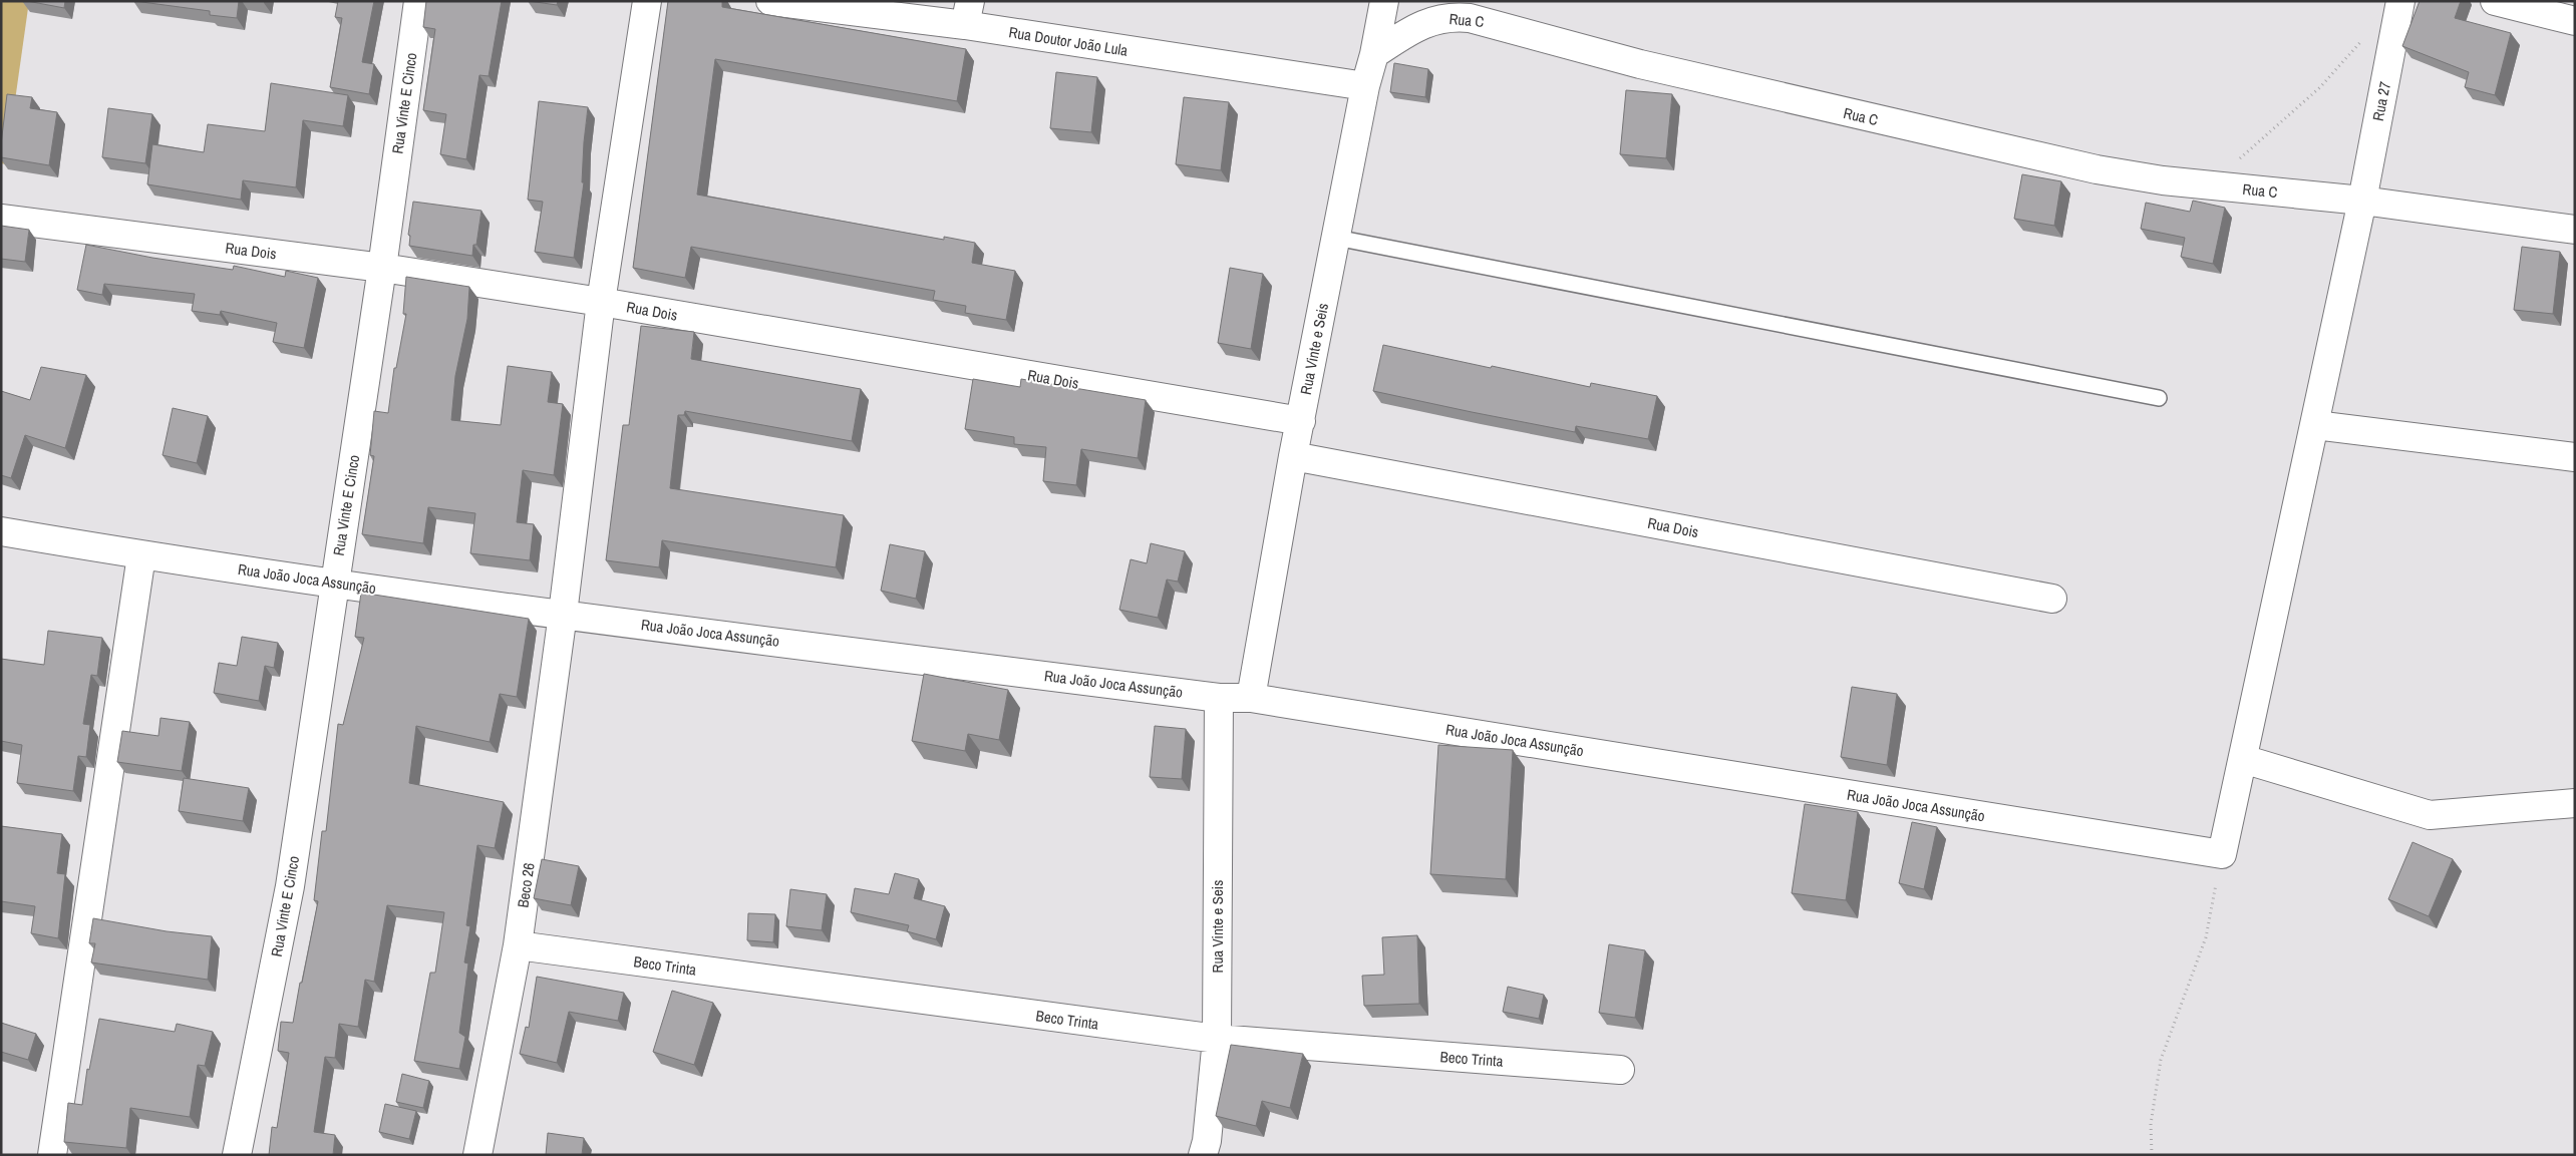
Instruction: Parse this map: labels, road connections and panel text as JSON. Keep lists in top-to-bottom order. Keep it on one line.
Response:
{"streets":{"street":["Rua C","Rua Doutor João Lula","Rua 27","Rua Vinte E Cinco","Rua Dois","Rua Vinte e Seis","Rua João Joca Assunção","Beco 26","Beco Trinta"]},"crossings":[["Rua C","Rua 27"],["Rua C","Rua Vinte e Seis"],["Rua Doutor João Lula","Rua Vinte e Seis"],["Rua 27","Rua João Joca Assunção"],["Rua Vinte E Cinco","Rua Dois"],["Rua Vinte E Cinco","Rua João Joca Assunção"],["Rua Dois","Rua Vinte e Seis"],["Rua Dois","Beco 26"],["Rua Vinte e Seis","Rua João Joca Assunção"],["Rua Vinte e Seis","Beco Trinta"],["Rua João Joca Assunção","Beco 26"],["Beco 26","Beco Trinta"]]}
